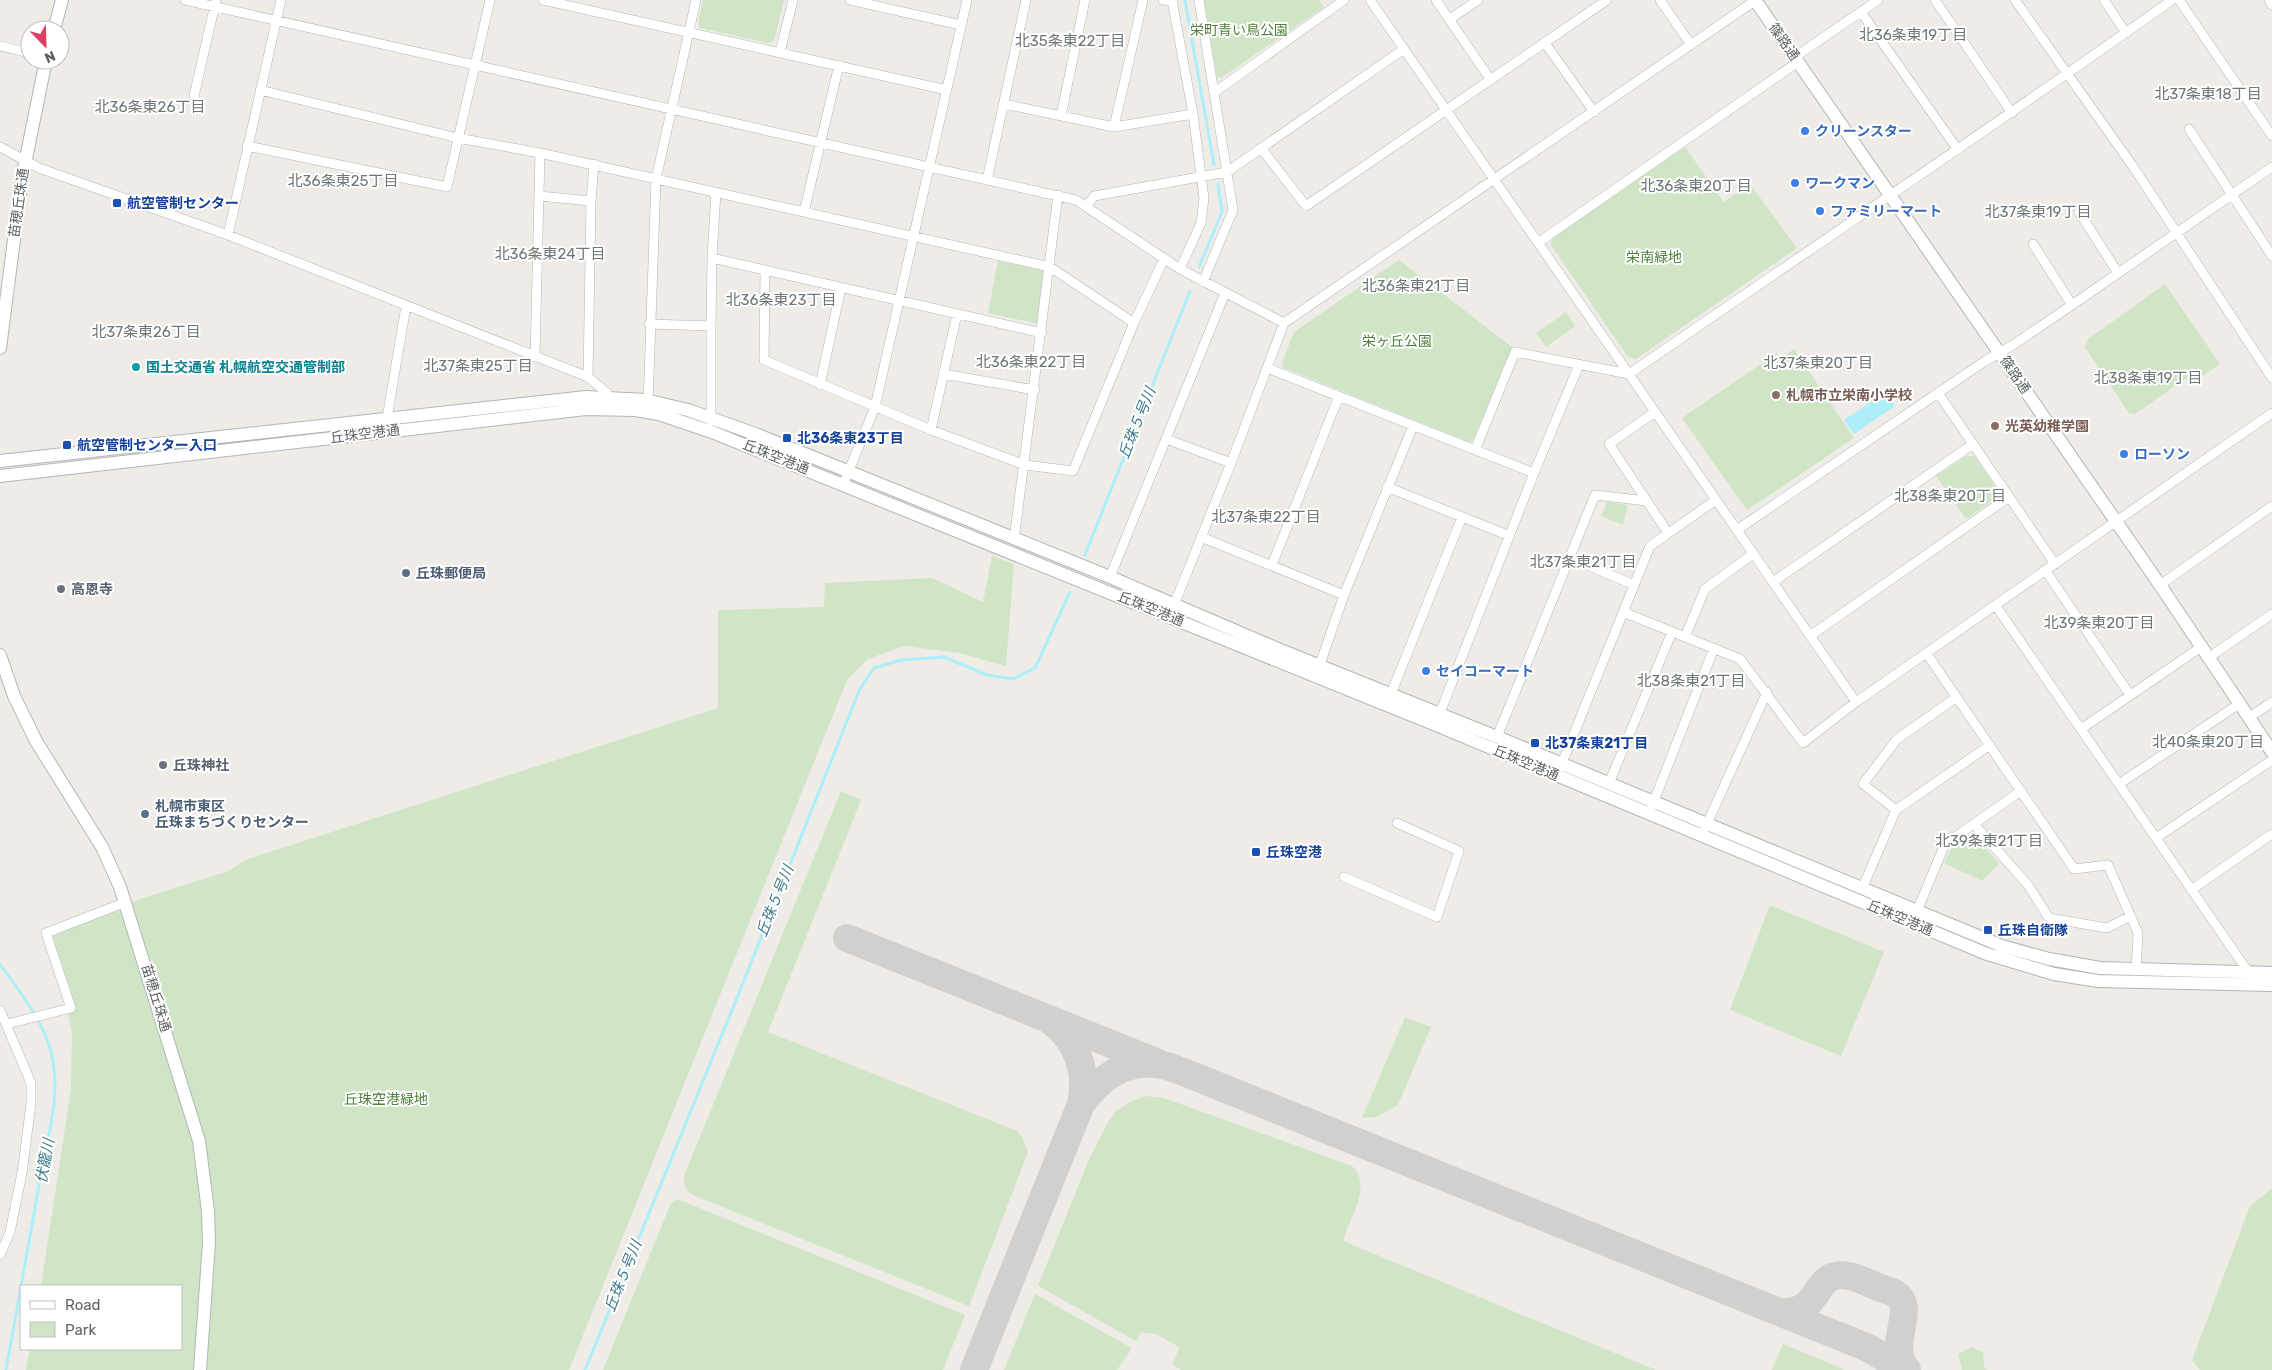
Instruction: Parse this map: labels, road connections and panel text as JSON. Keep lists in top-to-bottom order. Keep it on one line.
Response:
{"streets":{"main road":["篠路通","苗穂丘珠通","丘珠空港通"]},"districts":["北36条東19丁目","北35条東22丁目","北37条東18丁目","北36条東26丁目","北36条東25丁目","北36条東20丁目","北37条東19丁目","北36条東24丁目","北36条東21丁目","北36条東23丁目","北37条東26丁目","北36条東22丁目","北37条東20丁目","北37条東25丁目","北38条東19丁目","北38条東20丁目","北37条東22丁目","北37条東21丁目","北39条東20丁目","北38条東21丁目","北40条東20丁目","北39条東21丁目"],"water":["丘珠５号川","伏籠川"],"parks":["栄町青い鳥公園","栄南緑地","栄ヶ丘公園","丘珠空港緑地"],"places":{"other":["クリーンスター","ワークマン","ファミリーマート","国土交通省 札幌航空交通管制部","札幌市立栄南小学校","光英幼稚学園","ローソン","丘珠郵便局","高恩寺","セイコーマート","丘珠神社","札幌市東区 丘珠まちづくりセンター"],"transit":["航空管制センター","北36条東23丁目","航空管制センター入口","北37条東21丁目","丘珠空港","丘珠自衛隊"]},"legend":["Road","Park"],"north":"bottom right"}
